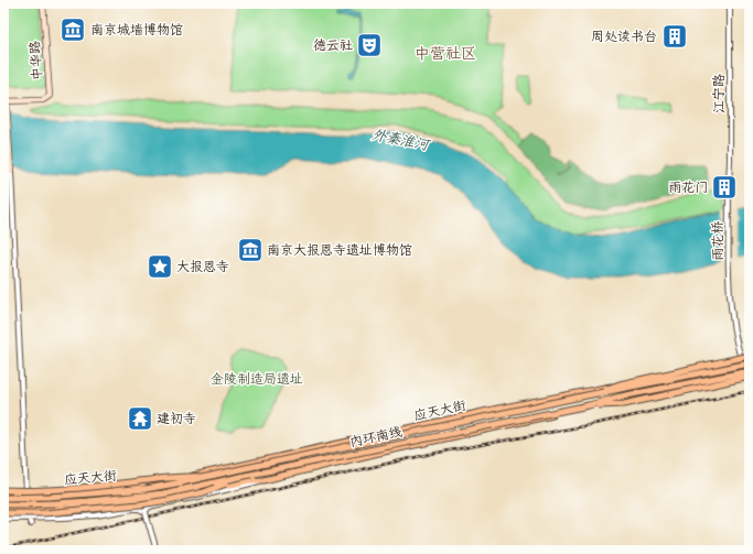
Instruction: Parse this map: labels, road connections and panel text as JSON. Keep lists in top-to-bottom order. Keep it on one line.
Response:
{"streets":{"main road":["中华路","应天大街","内环南线"],"street":["江宁路","雨花桥"]},"crossings":[["雨花桥","应天大街"],["应天大街","内环南线"]],"districts":["中营社区"],"water":["外秦淮河"],"parks":["金陵制造局遗址"],"places":{"museum":["南京城墙博物馆","南京大报恩寺遗址博物馆"],"building":["周处读书台","雨花门"],"theatre":["德云社"],"place":["大报恩寺"],"temple":["建初寺"]}}
